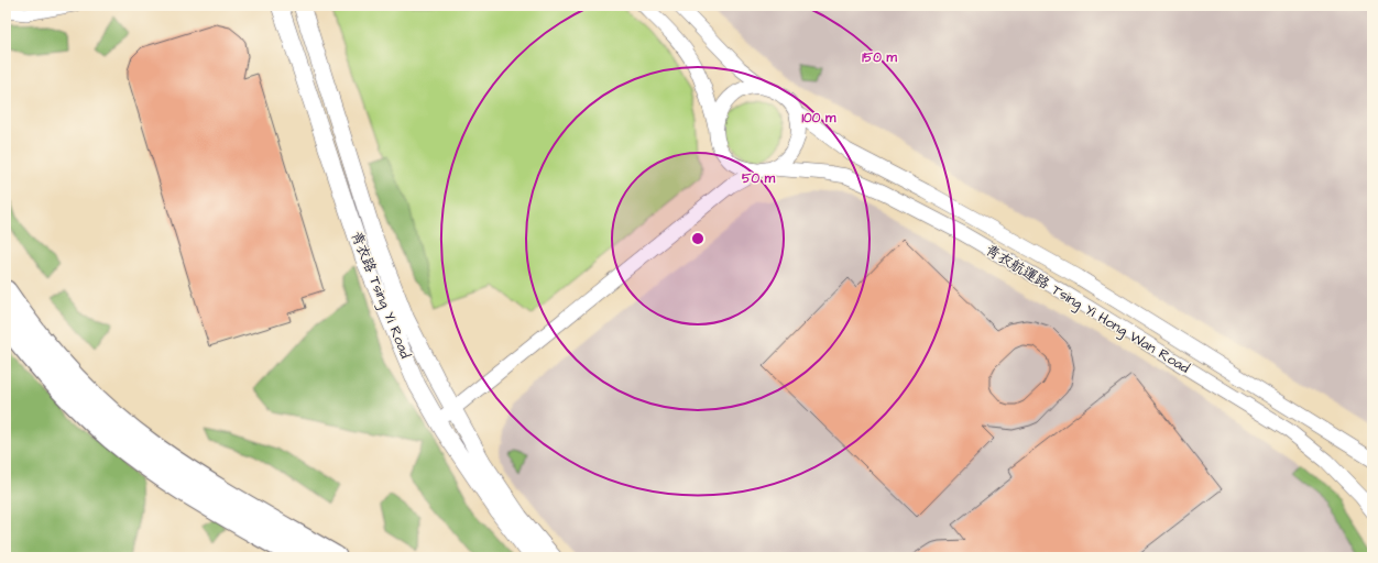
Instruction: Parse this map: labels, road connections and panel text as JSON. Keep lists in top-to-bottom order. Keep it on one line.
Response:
{"streets":{"main road":["青衣路 Tsing Yi Road"],"street":["青衣航運路 Tsing Yi Hong Wan Road"]},"rings":["150 m","100 m","50 m"]}
